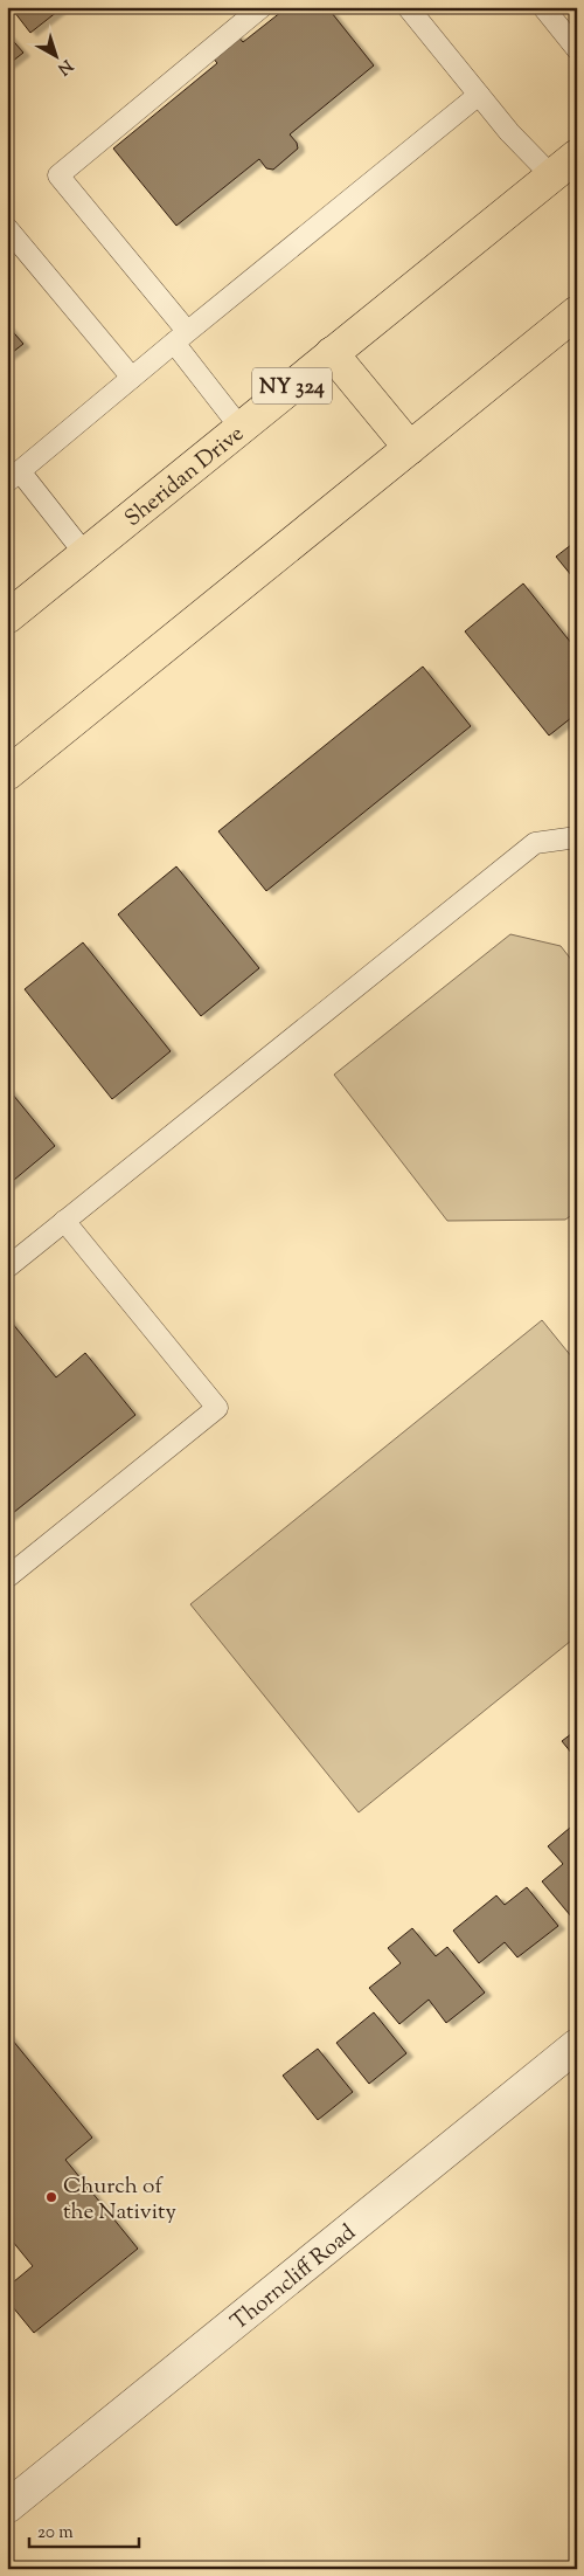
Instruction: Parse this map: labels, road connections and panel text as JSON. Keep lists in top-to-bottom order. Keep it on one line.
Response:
{"streets":{"main road":["NY 324","Sheridan Drive"],"street":["Thorncliff Road"]},"places":["Church of the Nativity"],"scale_bar":"20 m","north":"bottom right"}
